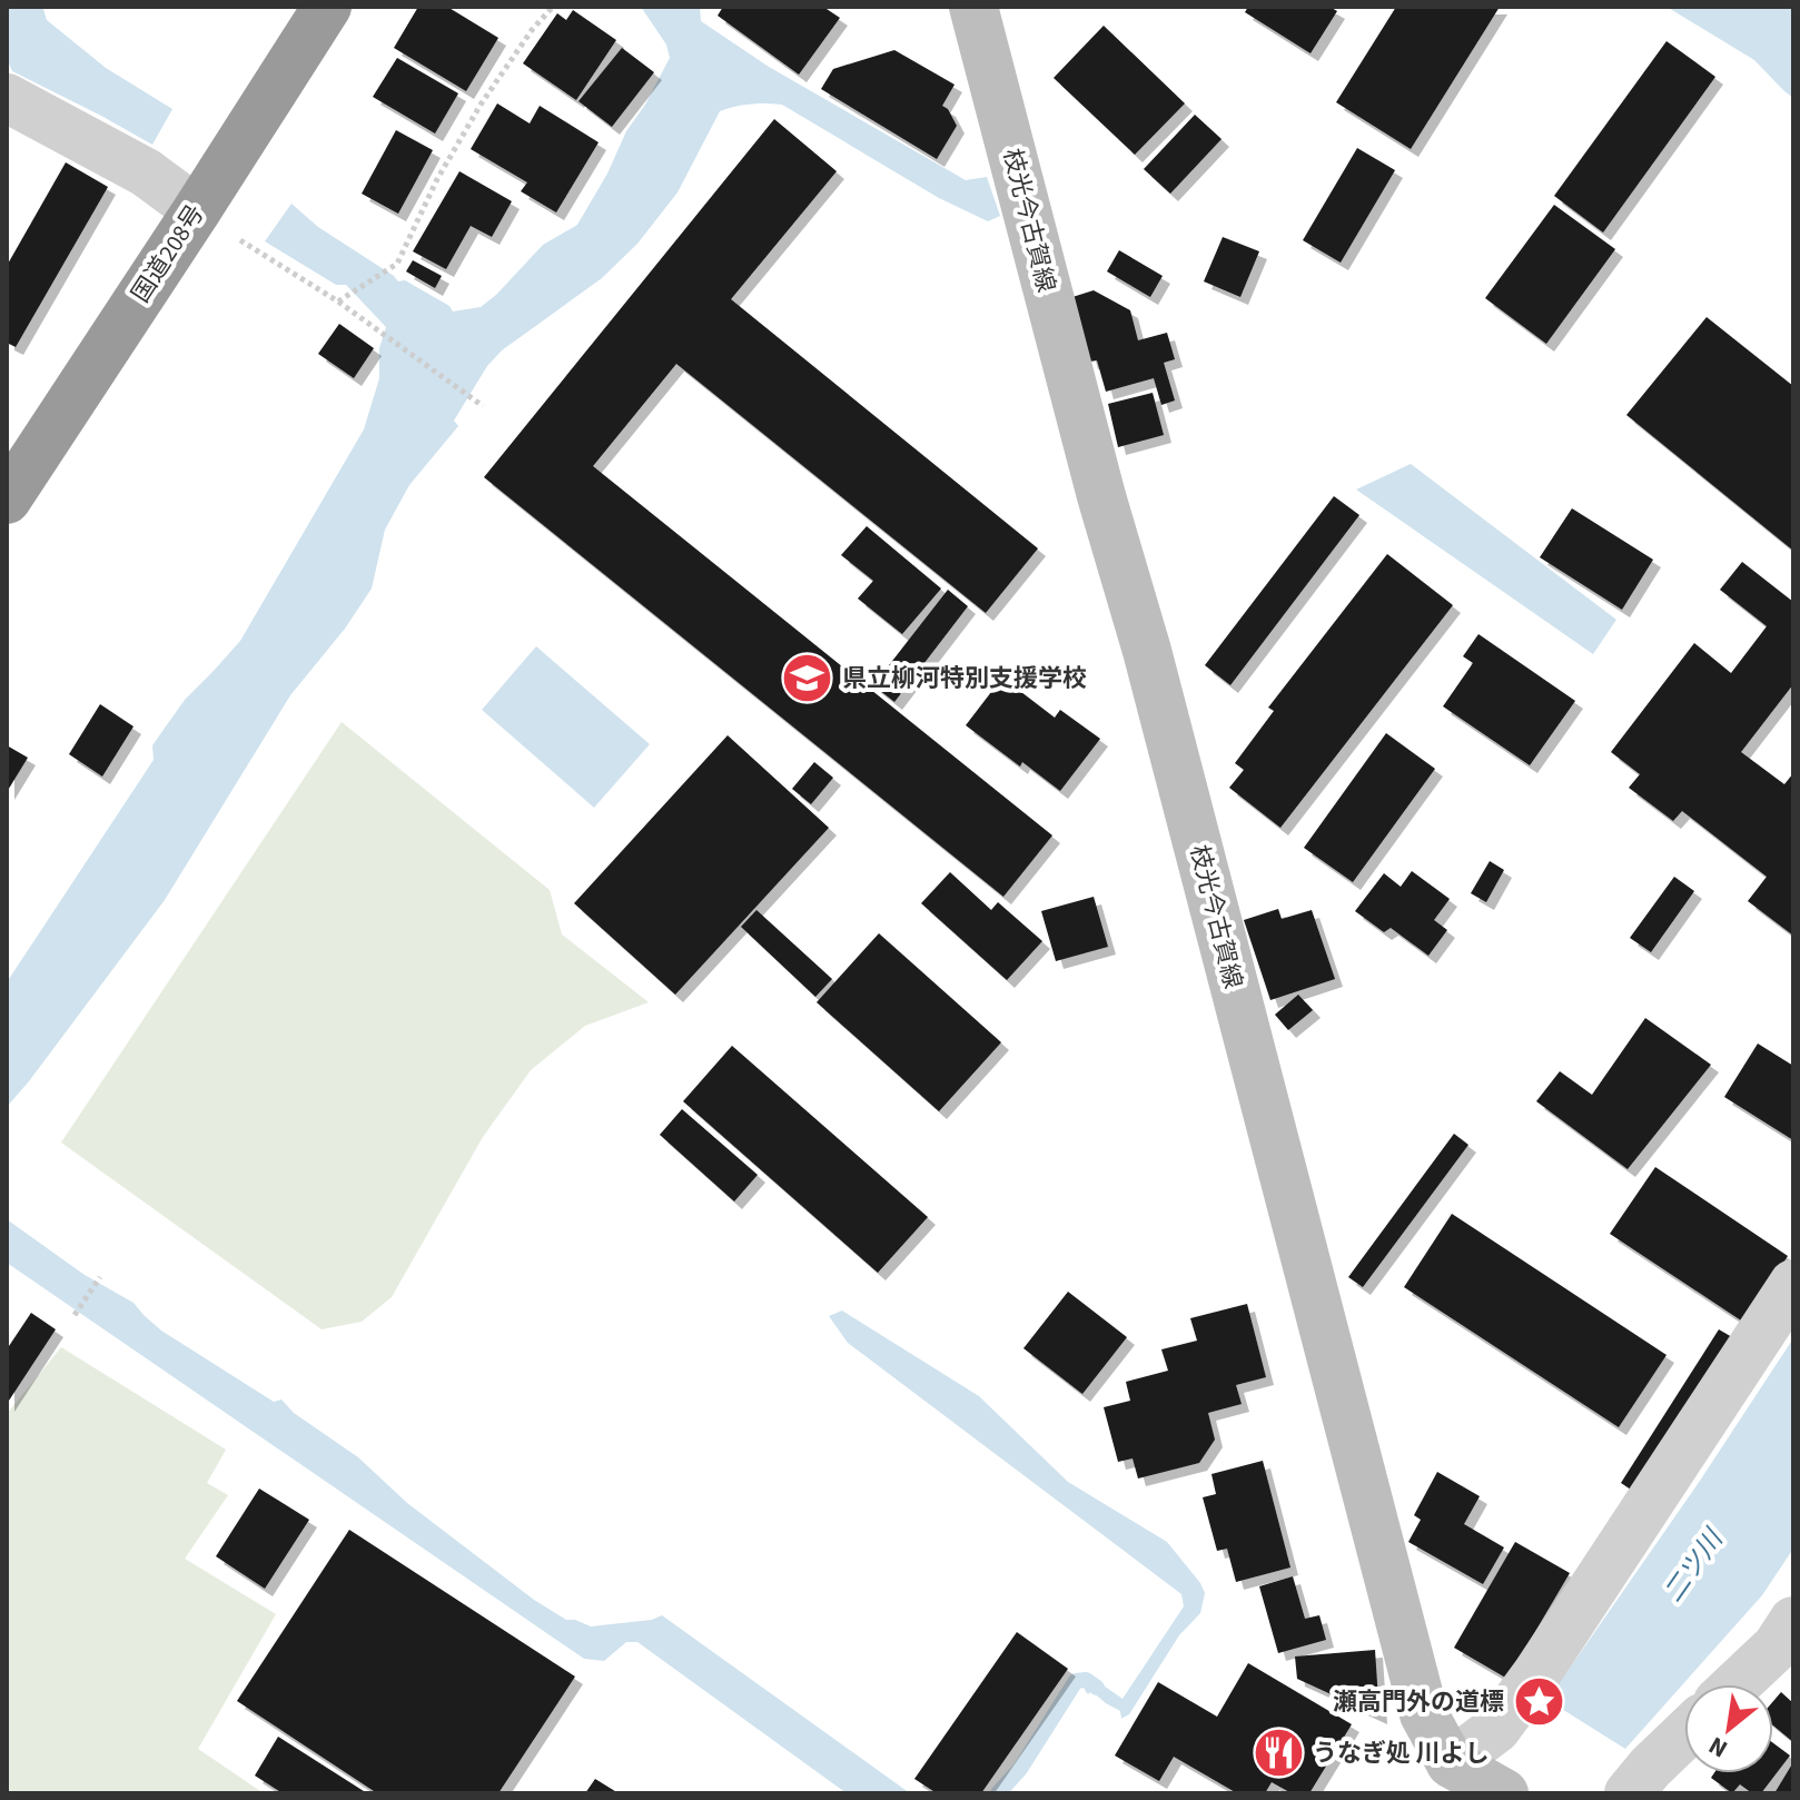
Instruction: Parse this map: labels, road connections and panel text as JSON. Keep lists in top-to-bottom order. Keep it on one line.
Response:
{"streets":{"highway":["国道208号"],"main road":["枝光今古賀線"]},"water":["二ツ川"],"places":{"school or university":["県立柳河特別支援学校"],"place":["瀬高門外の道標"],"restaurant":["うなぎ処 川よし"]},"north":"bottom left"}
